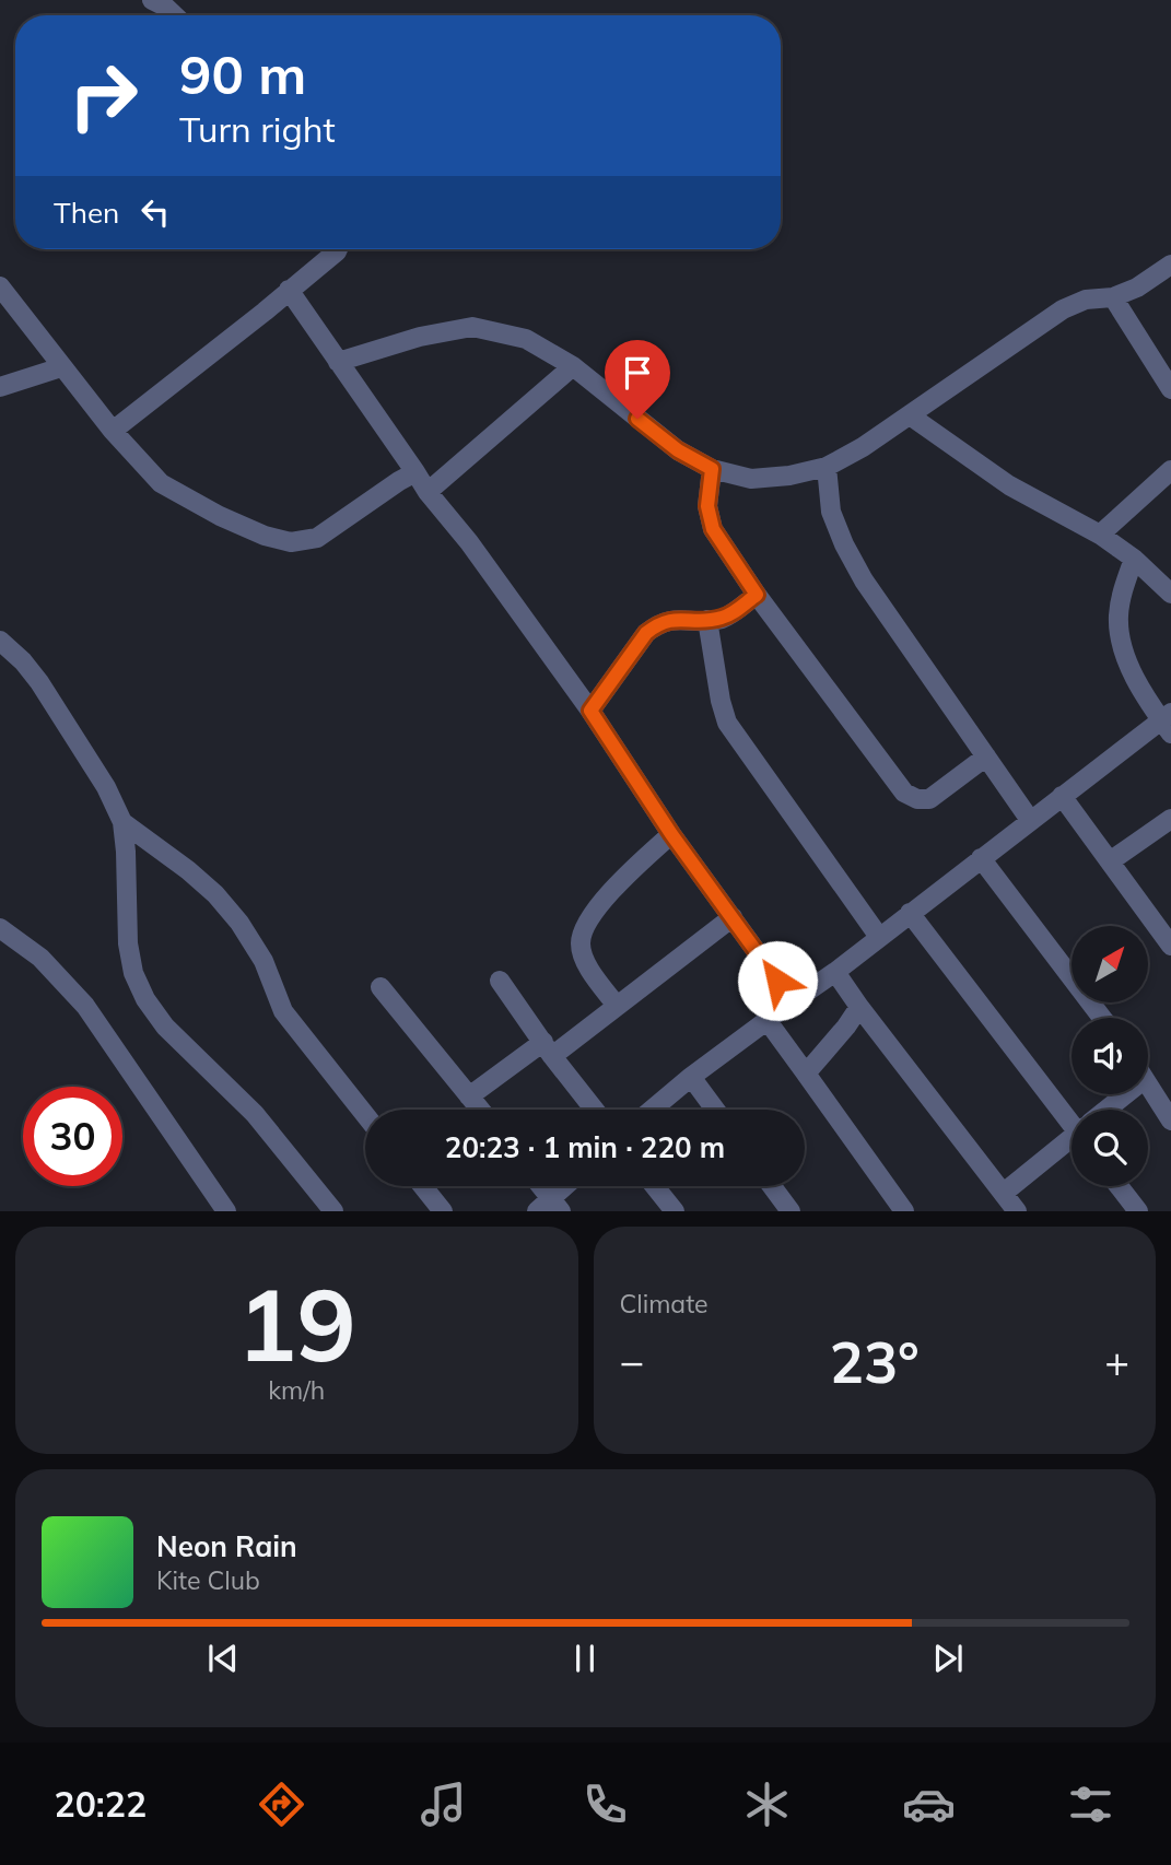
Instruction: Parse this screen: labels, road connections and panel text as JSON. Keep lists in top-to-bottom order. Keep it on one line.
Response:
{"north":"top right","page":{"turn":["90 m","Turn right"],"then":"Then","limit":"30","trip":"20:23 · 1 min · 220 m","tile":[["19","km/h"],"Climate"],"heat":["−","23°","+"],"song":["Neon Rain","Kite Club"],"tabs":"20:22"}}
